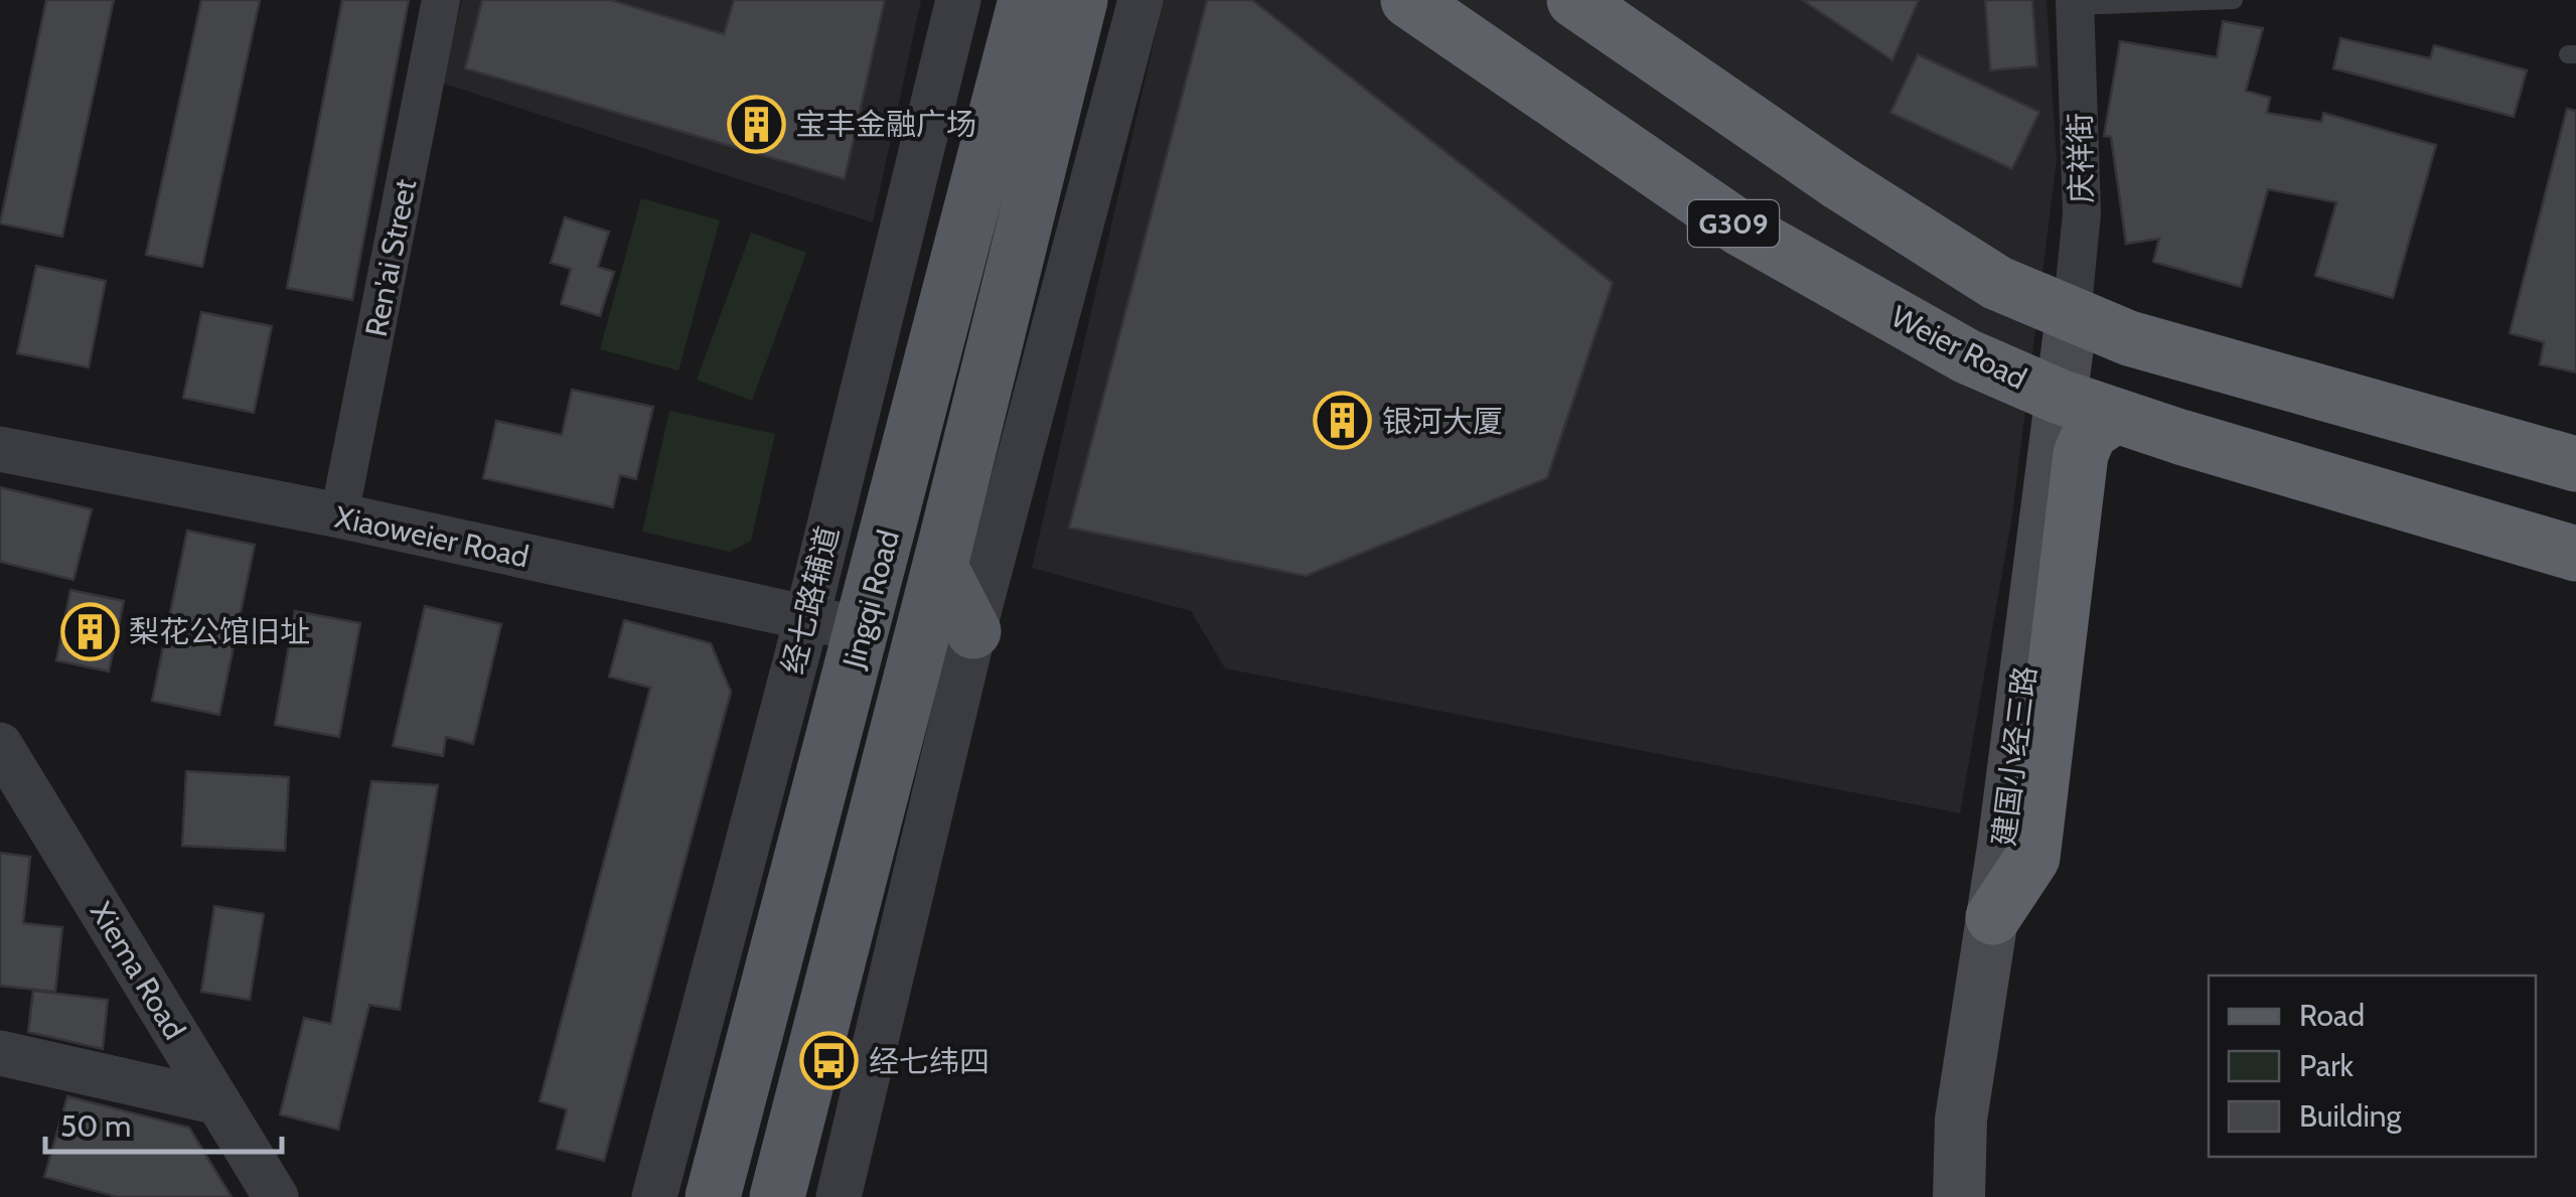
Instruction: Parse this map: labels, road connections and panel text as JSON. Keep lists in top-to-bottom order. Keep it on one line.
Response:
{"streets":{"highway":["G309","Weier Road"],"main road":["Jingqi Road","建国小经三路"],"street":["庆祥街","Ren'ai Street","Xiaoweier Road","经七路辅道","Xiema Road"]},"crossings":[["庆祥街","建国小经三路"],["Ren'ai Street","Xiaoweier Road"],["Weier Road","建国小经三路"],["Xiaoweier Road","Jingqi Road"],["Xiaoweier Road","经七路辅道"]],"places":{"building":["宝丰金融广场","银河大厦","梨花公馆旧址"],"bus stop":["经七纬四"]},"legend":["Road","Park","Building"],"scale_bar":"50 m"}
